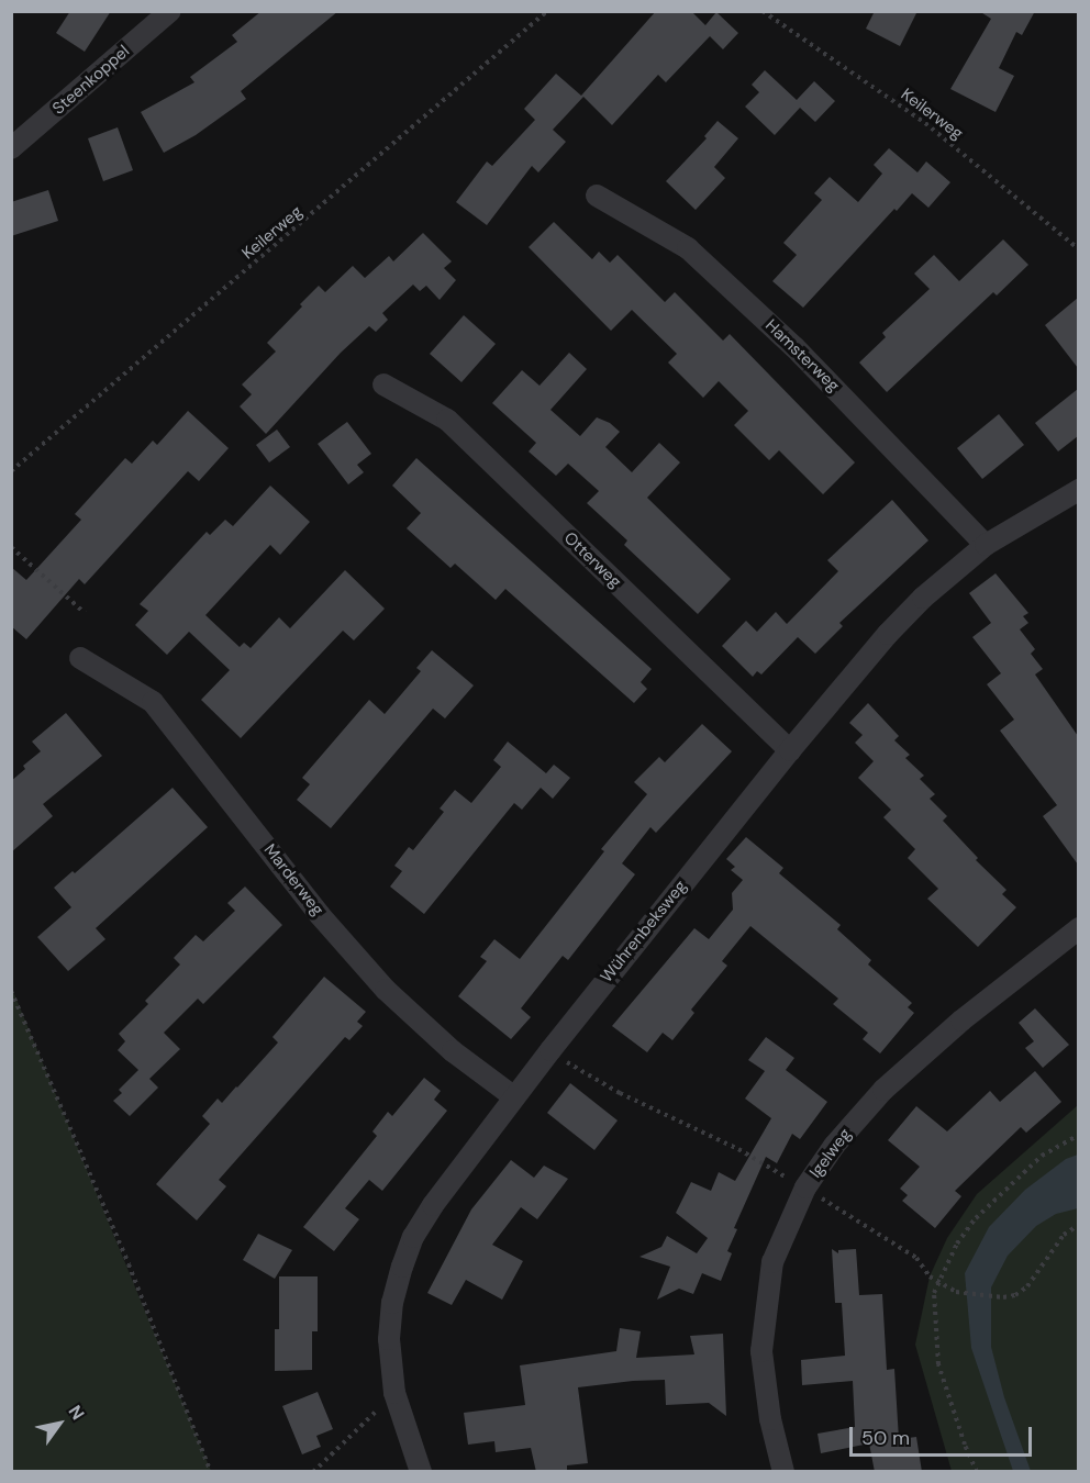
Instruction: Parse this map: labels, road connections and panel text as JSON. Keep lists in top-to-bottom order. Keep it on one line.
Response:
{"streets":{"street":["Steenkoppel","Hamsterweg","Otterweg","Marderweg","Wührenbeksweg","Igelweg"],"path":["Keilerweg"]},"crossings":[["Hamsterweg","Wührenbeksweg"],["Otterweg","Wührenbeksweg"],["Marderweg","Wührenbeksweg"]],"scale_bar":"50 m","north":"top right"}
